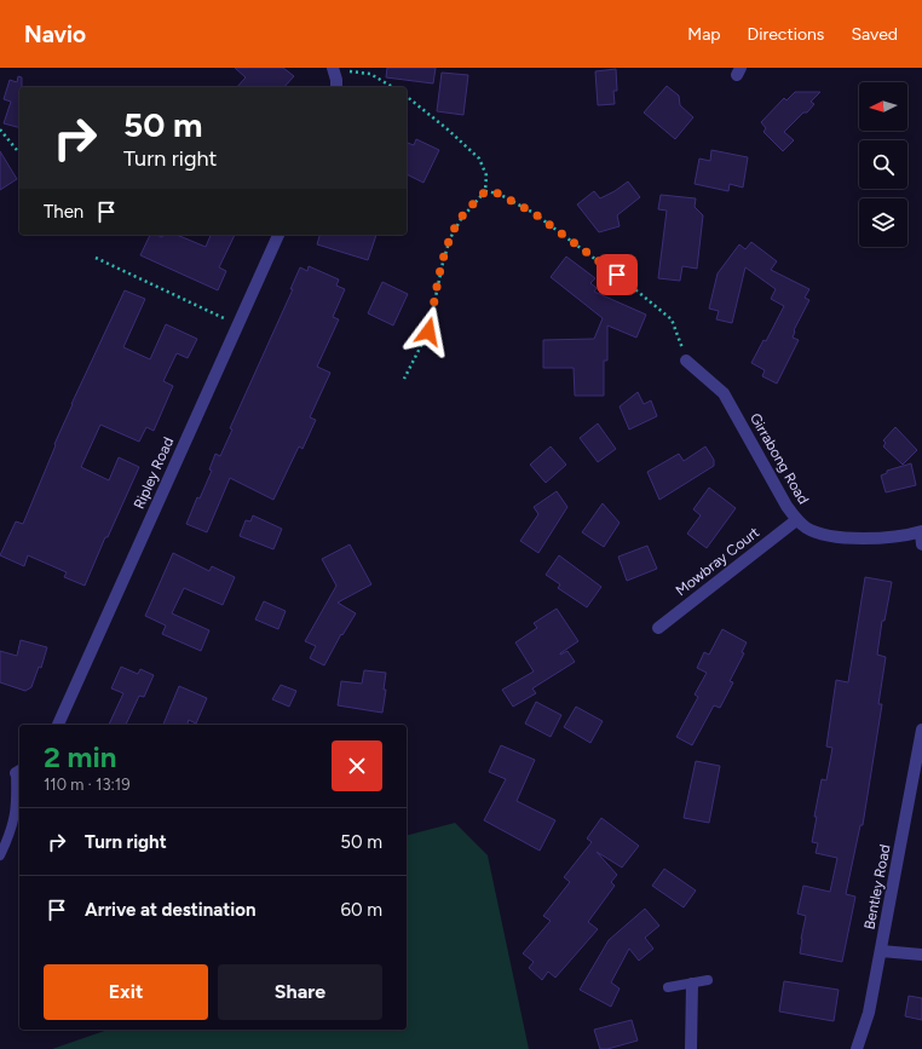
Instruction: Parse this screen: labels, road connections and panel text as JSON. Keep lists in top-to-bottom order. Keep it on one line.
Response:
{"streets":{"street":["Girrabong Road","Ripley Road","Mowbray Court","Bentley Road"]},"crossings":[["Girrabong Road","Mowbray Court"]],"north":"left","page":{"header":"Navio","nav":["Map","Directions","Saved"],"turn":["50 m","Turn right"],"then":"Then","heading":["2 min","110 m · 13:19"],"list":[{"name":"Turn right","value":"50 m"},{"name":"Arrive at destination","value":"60 m"}],"buttons":["Exit","Share"]}}
